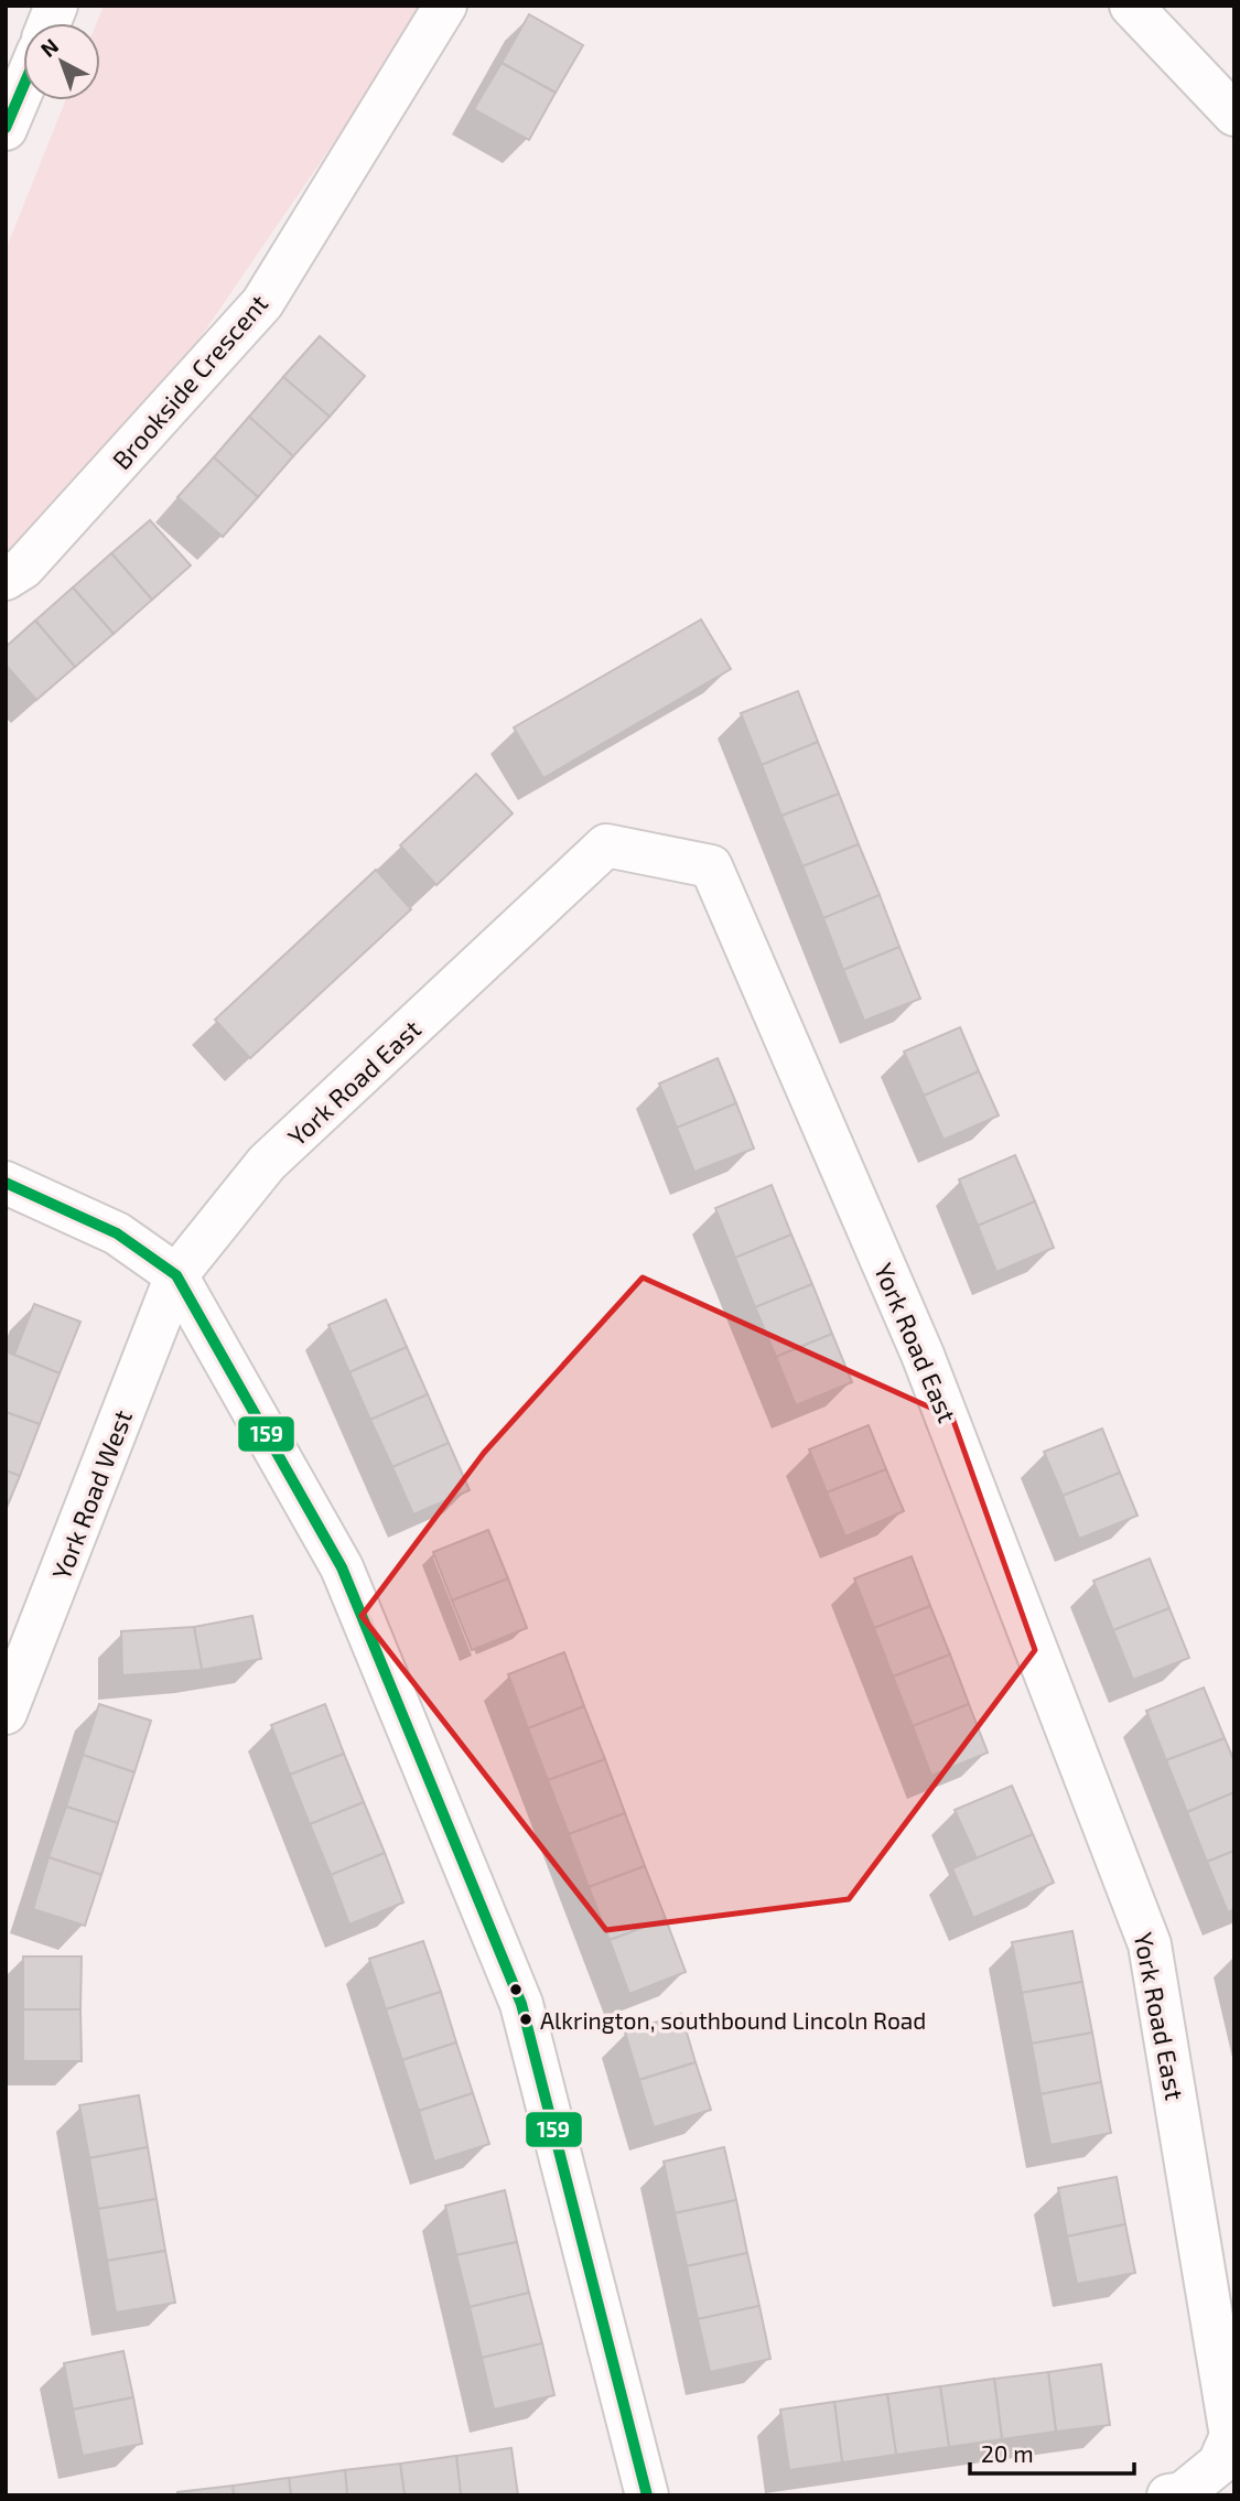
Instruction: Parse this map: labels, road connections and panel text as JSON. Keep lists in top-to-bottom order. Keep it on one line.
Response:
{"streets":{"street":["Brookside Crescent","York Road East","York Road West"]},"crossings":[["York Road East","York Road West"]],"places":["Alkrington, southbound Lincoln Road"],"lines":["transit line 159"],"scale_bar":"20 m","north":"top left"}
